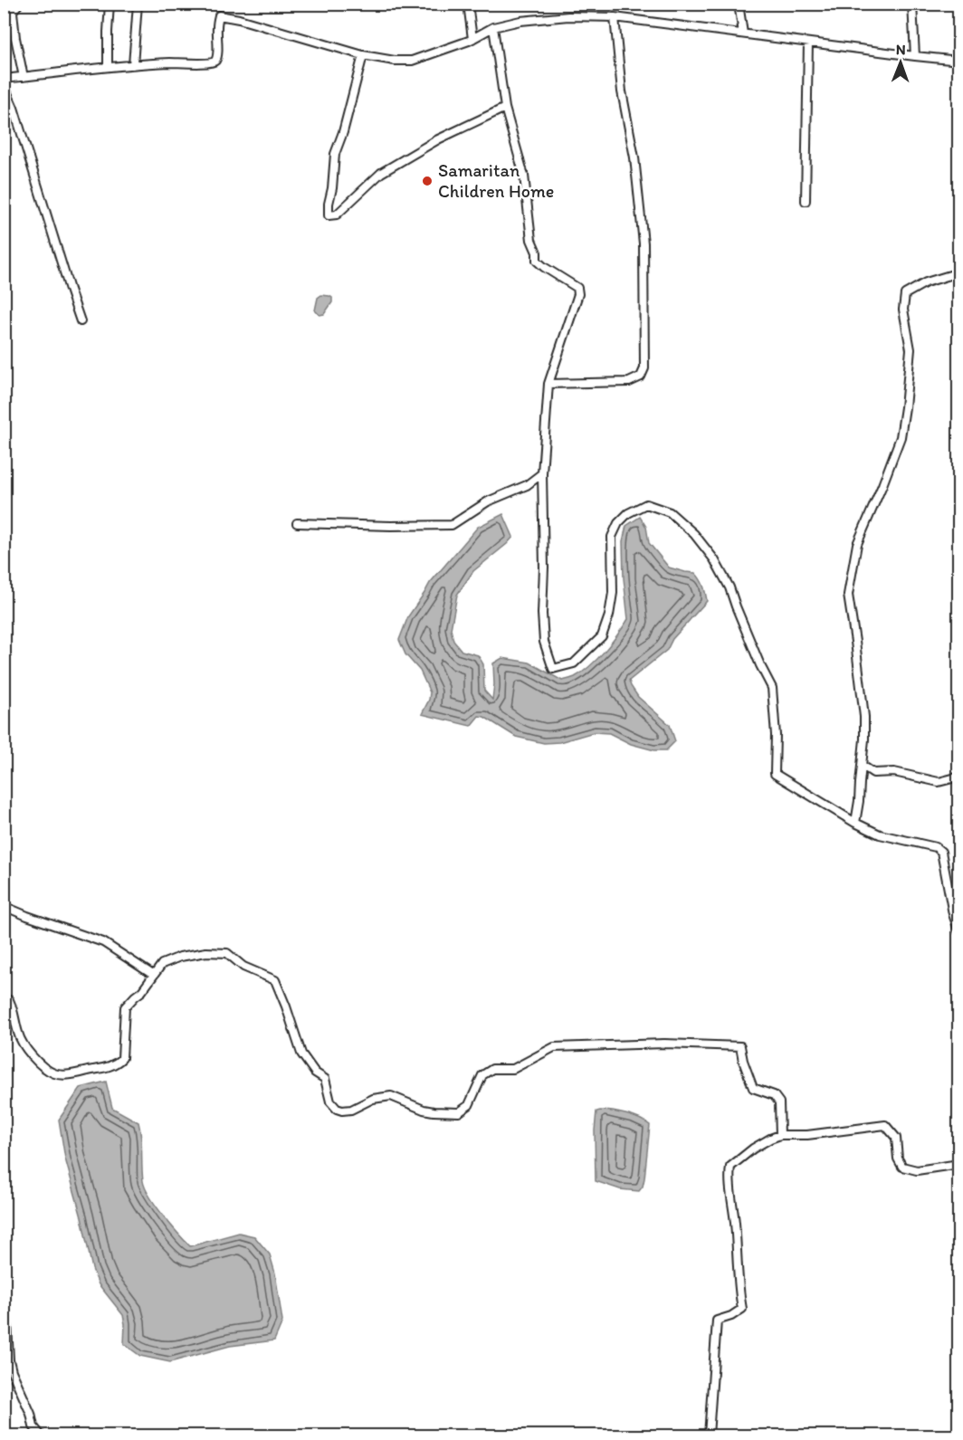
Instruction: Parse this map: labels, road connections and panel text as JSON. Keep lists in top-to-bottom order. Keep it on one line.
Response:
{"places":["Samaritan Children Home"],"north":"top"}
